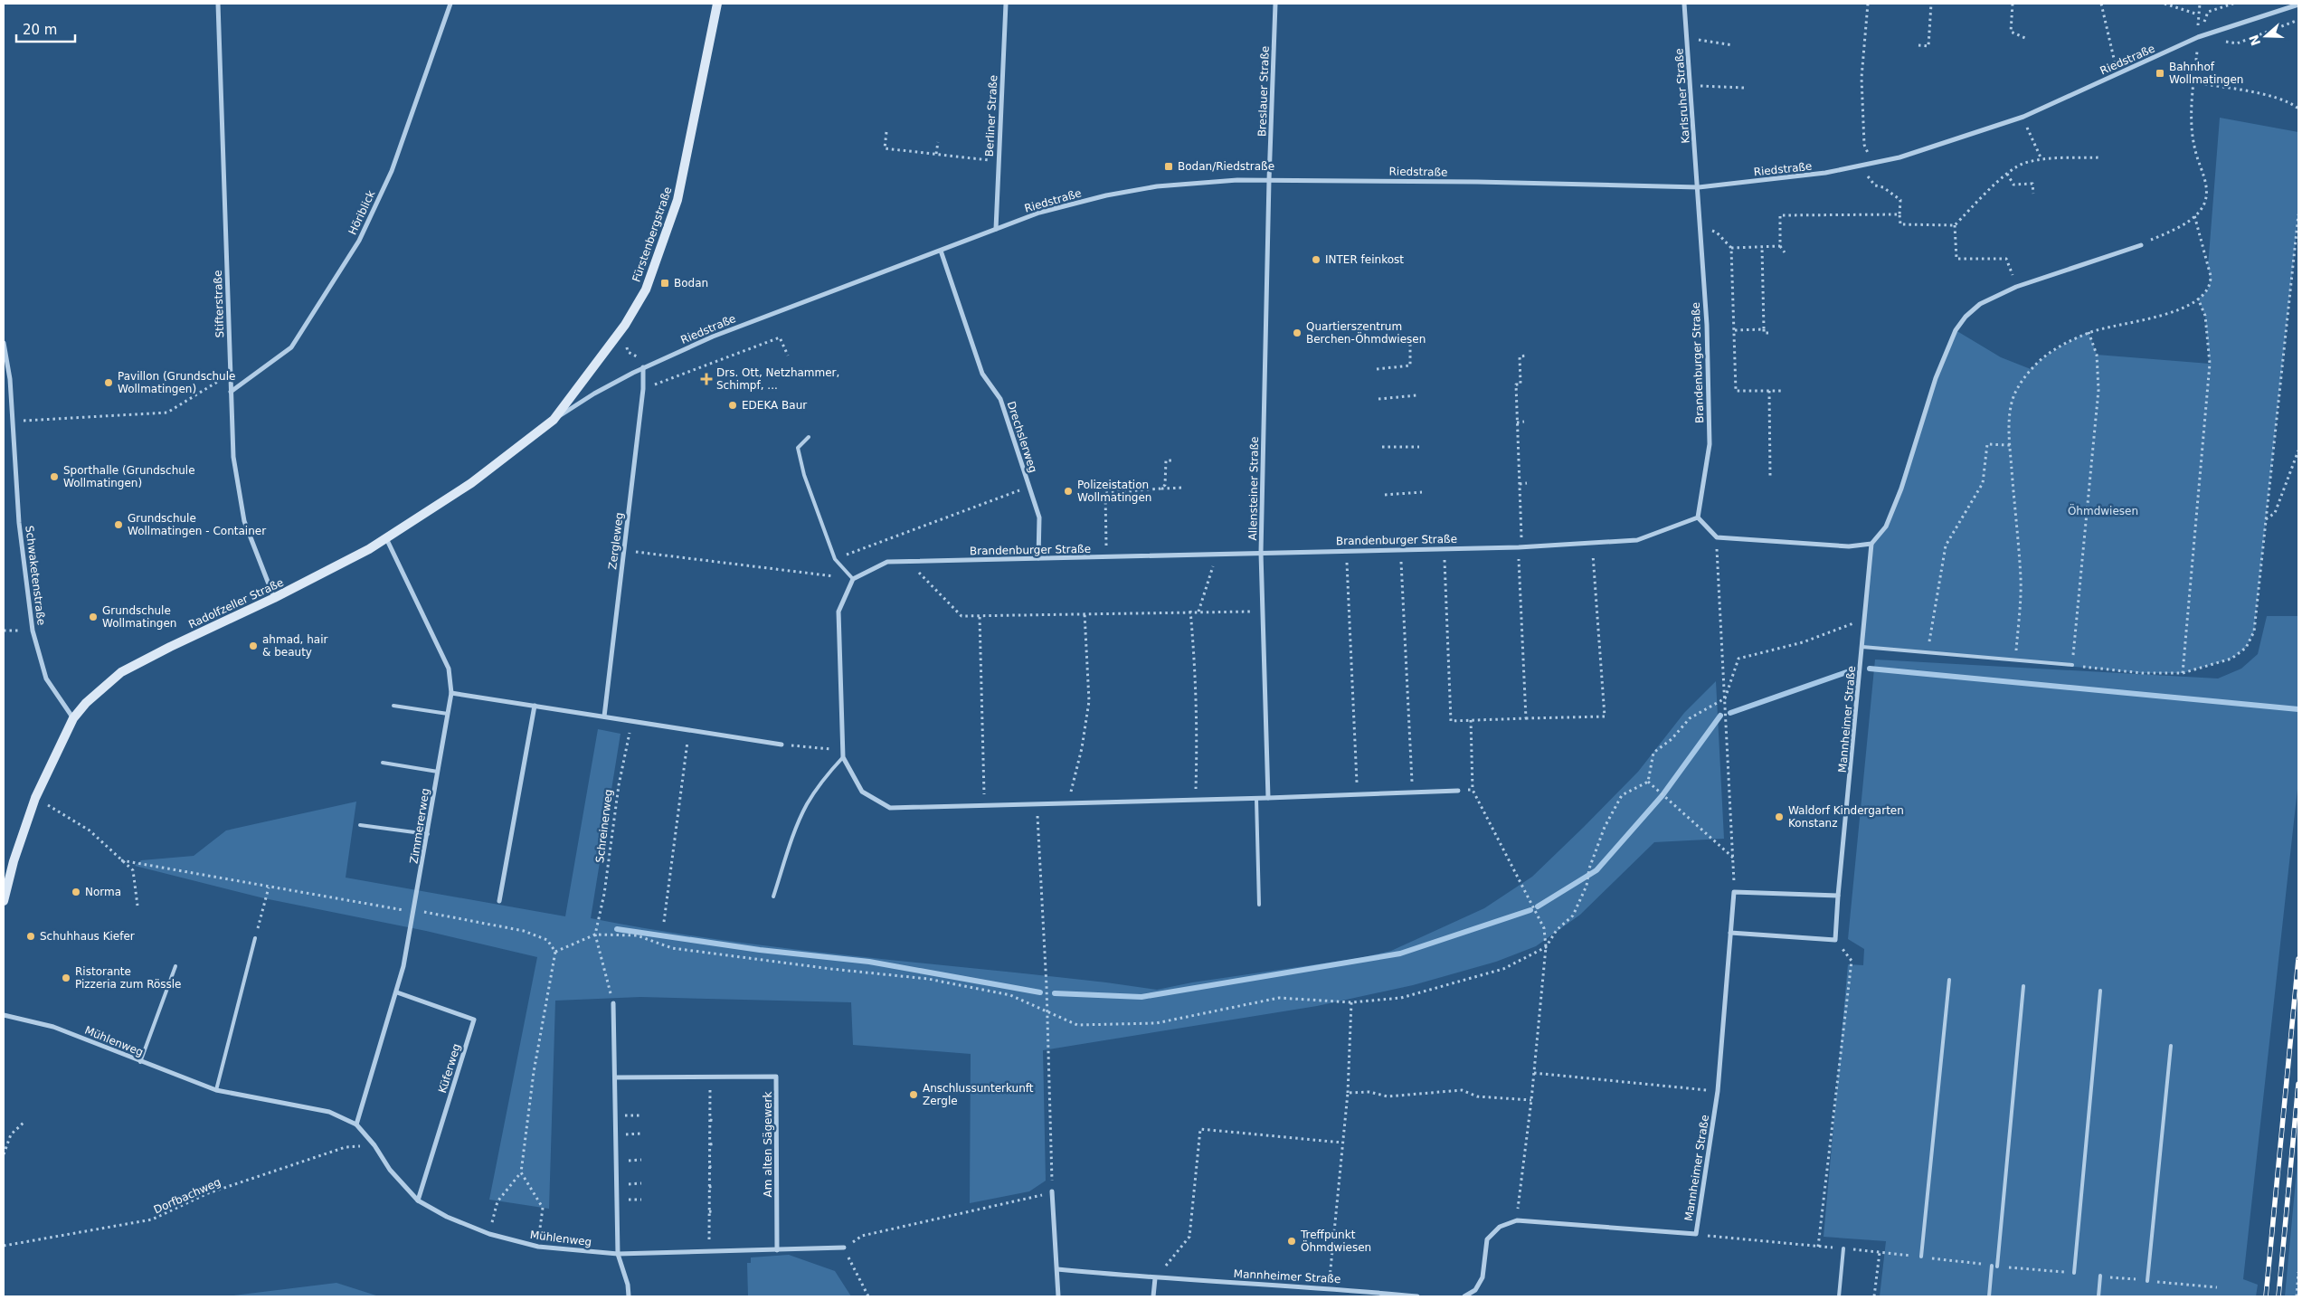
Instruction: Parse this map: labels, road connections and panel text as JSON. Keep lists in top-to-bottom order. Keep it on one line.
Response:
{"streets":{"main road":["Fürstenbergstraße","Radolfzeller Straße"],"street":["Riedstraße","Breslauer Straße","Karlsruher Straße","Berliner Straße","Höriblick","Stifterstraße","Brandenburger Straße","Drechslerweg","Allensteiner Straße","Zergleweg","Schwaketenstraße","Mannheimer Straße","Zimmererweg","Mühlenweg","Küferweg","Am alten Sägewerk"],"path":["Schreinerweg","Dorfbachweg"]},"crossings":[["Riedstraße","Breslauer Straße"],["Riedstraße","Karlsruher Straße"],["Riedstraße","Berliner Straße"],["Riedstraße","Fürstenbergstraße"],["Riedstraße","Brandenburger Straße"],["Riedstraße","Drechslerweg"],["Riedstraße","Allensteiner Straße"],["Riedstraße","Zergleweg"],["Riedstraße","Radolfzeller Straße"],["Breslauer Straße","Allensteiner Straße"],["Karlsruher Straße","Brandenburger Straße"],["Höriblick","Stifterstraße"],["Fürstenbergstraße","Radolfzeller Straße"],["Stifterstraße","Radolfzeller Straße"],["Brandenburger Straße","Drechslerweg"],["Brandenburger Straße","Allensteiner Straße"],["Schwaketenstraße","Radolfzeller Straße"],["Radolfzeller Straße","Zimmererweg"],["Zimmererweg","Mühlenweg"],["Zimmererweg","Küferweg"],["Mühlenweg","Küferweg"],["Mühlenweg","Am alten Sägewerk"],["Mühlenweg","Dorfbachweg"]],"parks":["Öhmdwiesen"],"places":{"transit":["Bahnhof Wollmatingen","Bodan/Riedstraße","Bodan"],"other":["INTER feinkost","Quartierszentrum Berchen-Öhmdwiesen","Pavillon (Grundschule Wollmatingen)","EDEKA Baur","Sporthalle (Grundschule Wollmatingen)","Polizeistation Wollmatingen","Grundschule Wollmatingen - Container","Grundschule Wollmatingen","ahmad, hair & beauty","Waldorf Kindergarten Konstanz","Norma","Schuhhaus Kiefer","Ristorante Pizzeria zum Rössle","Anschlussunterkunft Zergle","Treffpunkt Öhmdwiesen"],"health":["Drs. Ott, Netzhammer, Schimpf, ..."]},"scale_bar":"20 m","north":"left"}
